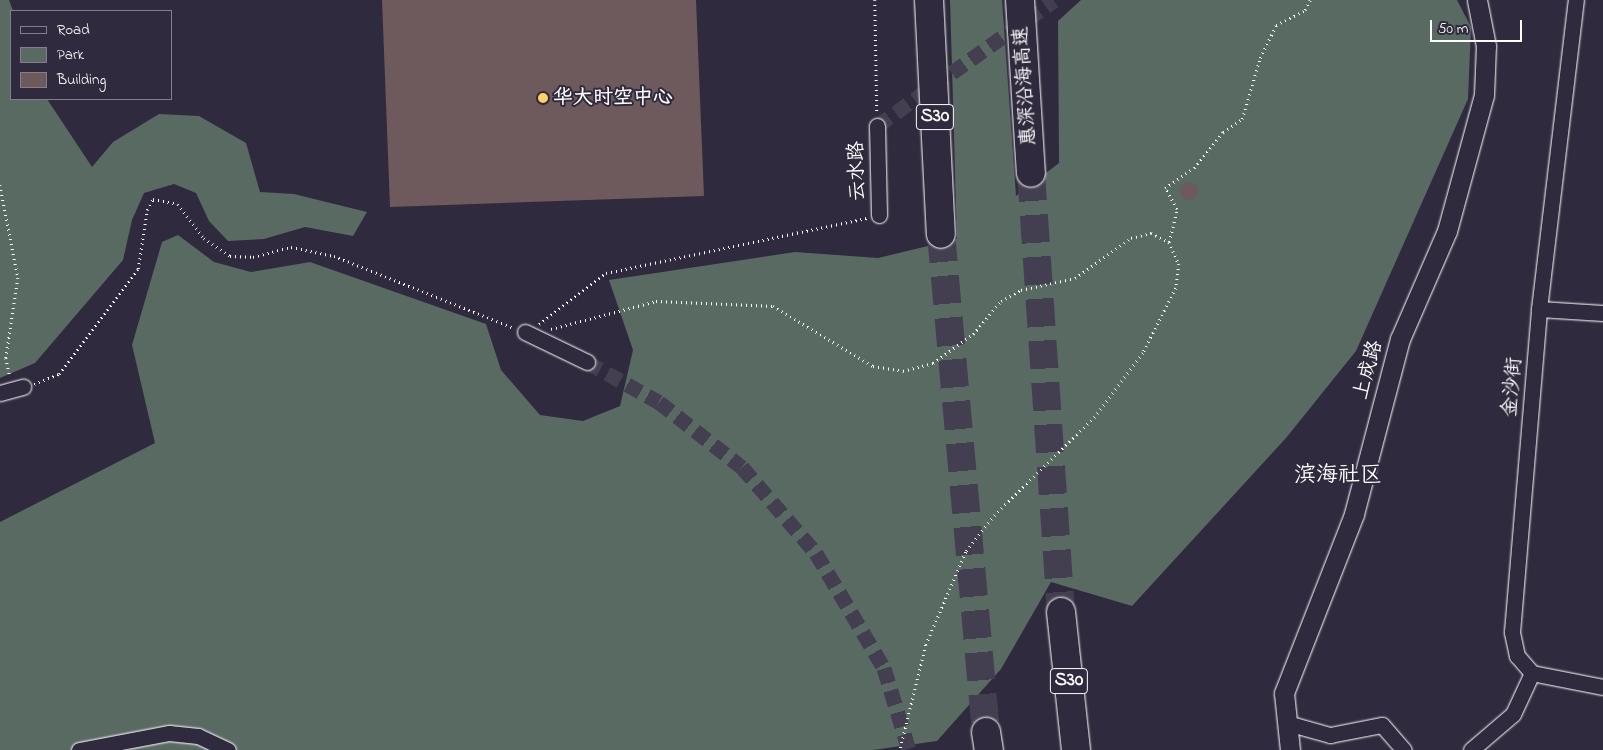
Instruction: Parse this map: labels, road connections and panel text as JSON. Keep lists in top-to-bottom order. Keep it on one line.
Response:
{"streets":{"highway":["惠深沿海高速","S30"],"street":["云水路","上成路","金沙街"]},"districts":["滨海社区"],"places":["华大时空中心"],"legend":["Road","Park","Building"],"scale_bar":"50 m"}
